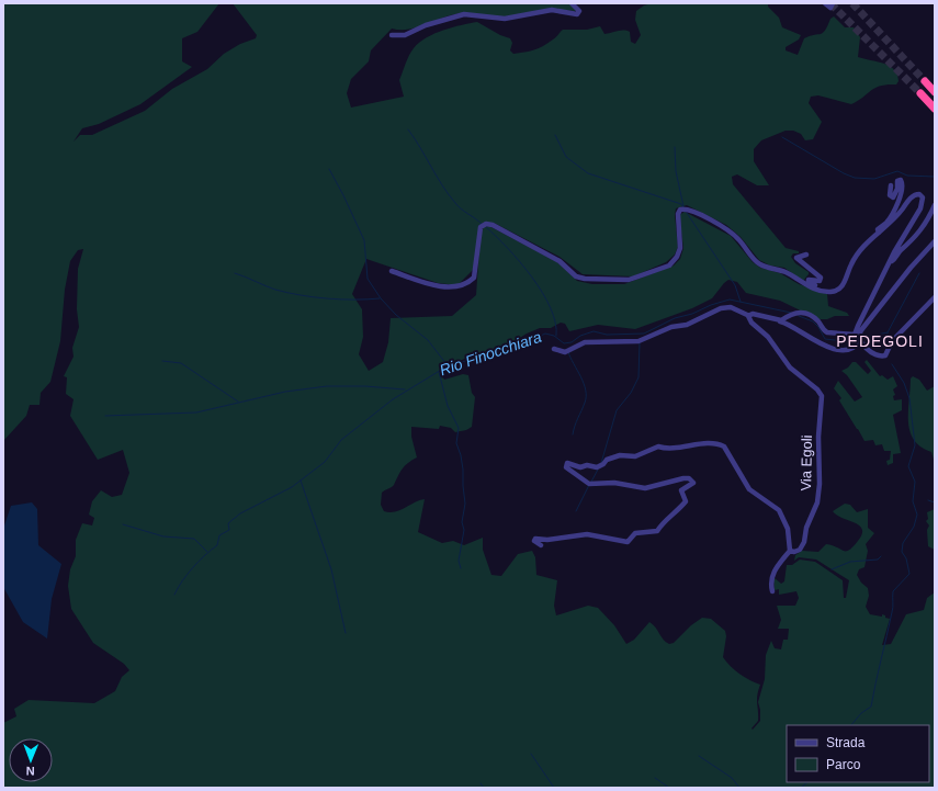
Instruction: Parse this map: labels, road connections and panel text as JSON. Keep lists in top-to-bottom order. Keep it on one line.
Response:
{"streets":{"street":["Via Egoli"]},"districts":["PEDEGOLI"],"water":["Rio Finocchiara"],"legend":["Strada","Parco"],"north":"bottom"}
